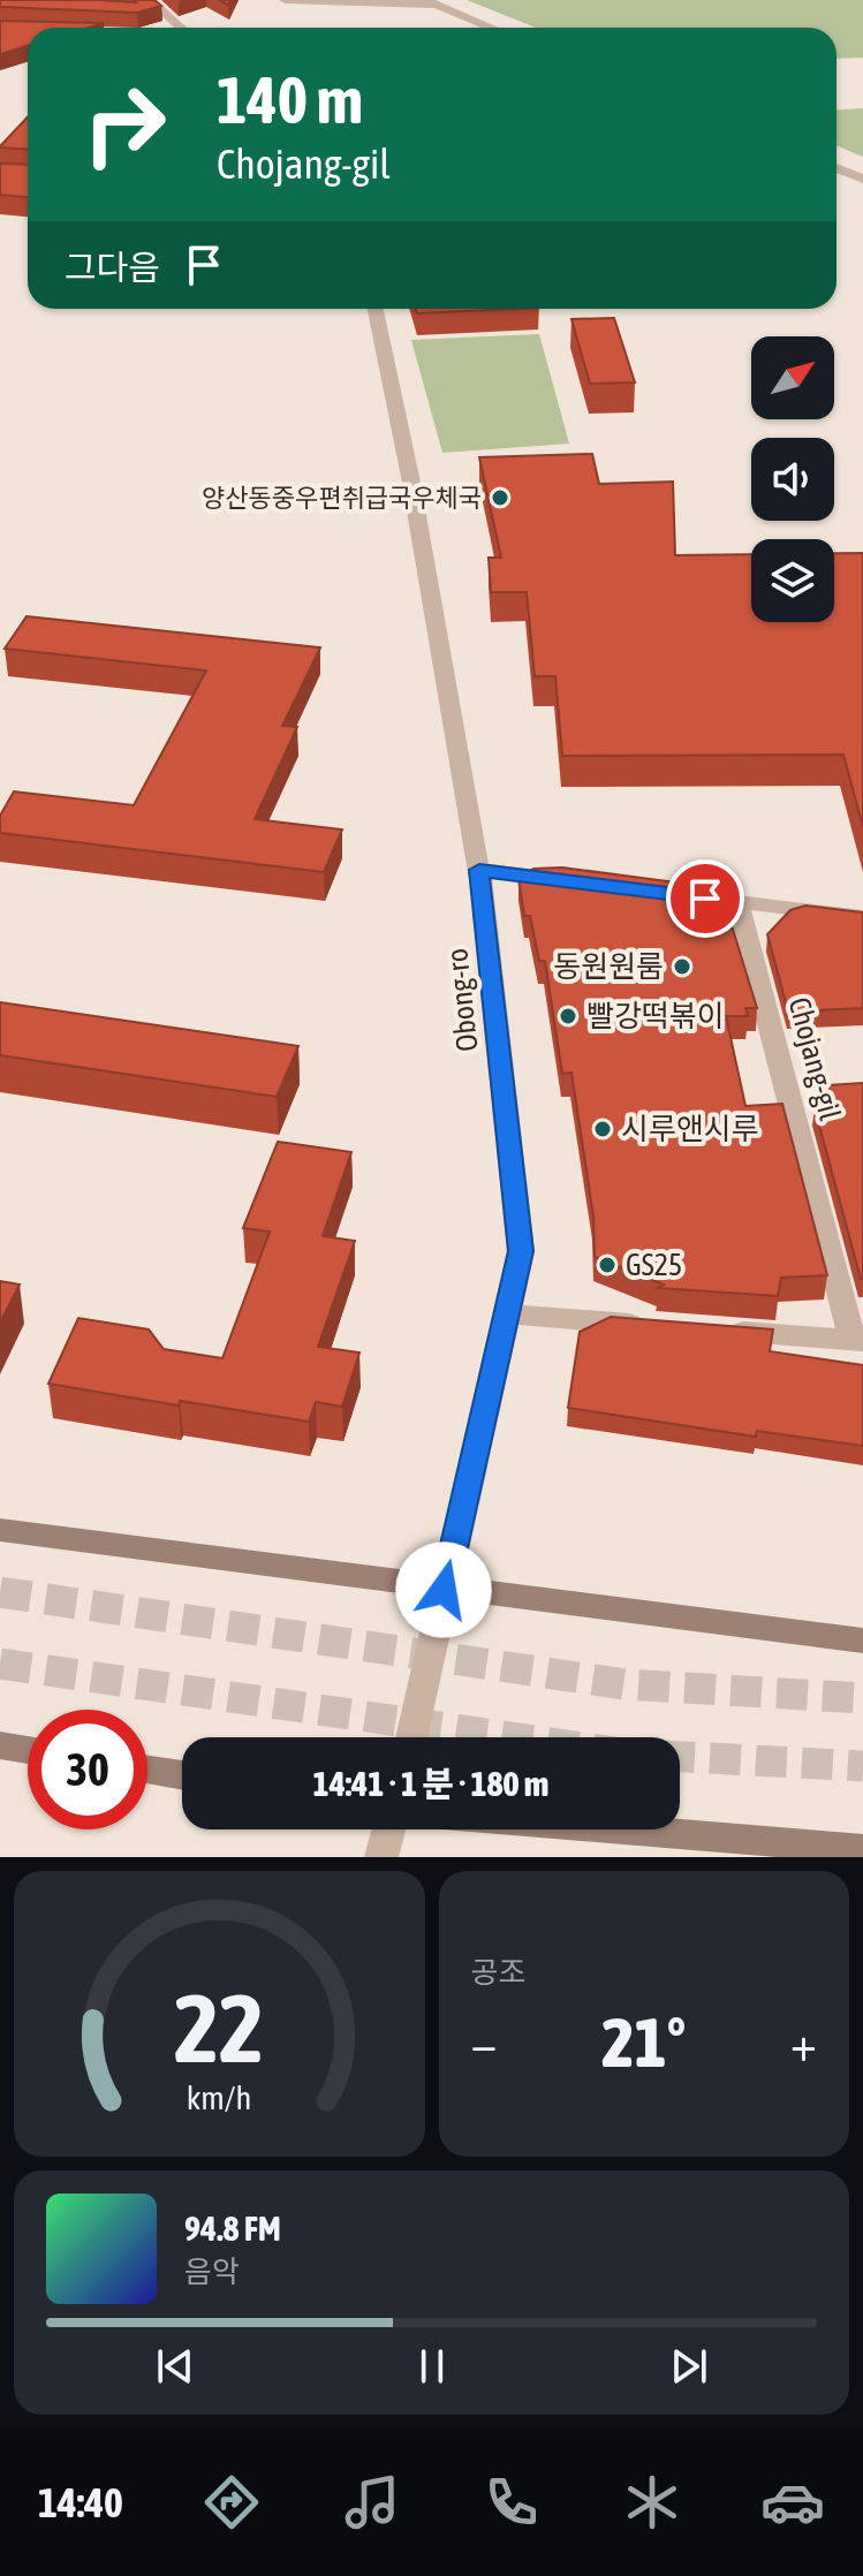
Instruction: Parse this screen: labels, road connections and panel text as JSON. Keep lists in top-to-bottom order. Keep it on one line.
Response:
{"streets":{"street":["Obong-ro","Chojang-gil"]},"places":["양산동중우편취급국우체국","동원원룸","빨강떡볶이","시루앤시루","GS25"],"north":"top right","page":{"turn":["140 m","Chojang-gil"],"then":"그다음","limit":"30","trip":"14:41 · 1 분 · 180 m","tile":"공조","heat":["−","21°","+"],"song":["94.8 FM","음악"],"tabs":"14:40","gauge":["22","km/h"]}}
